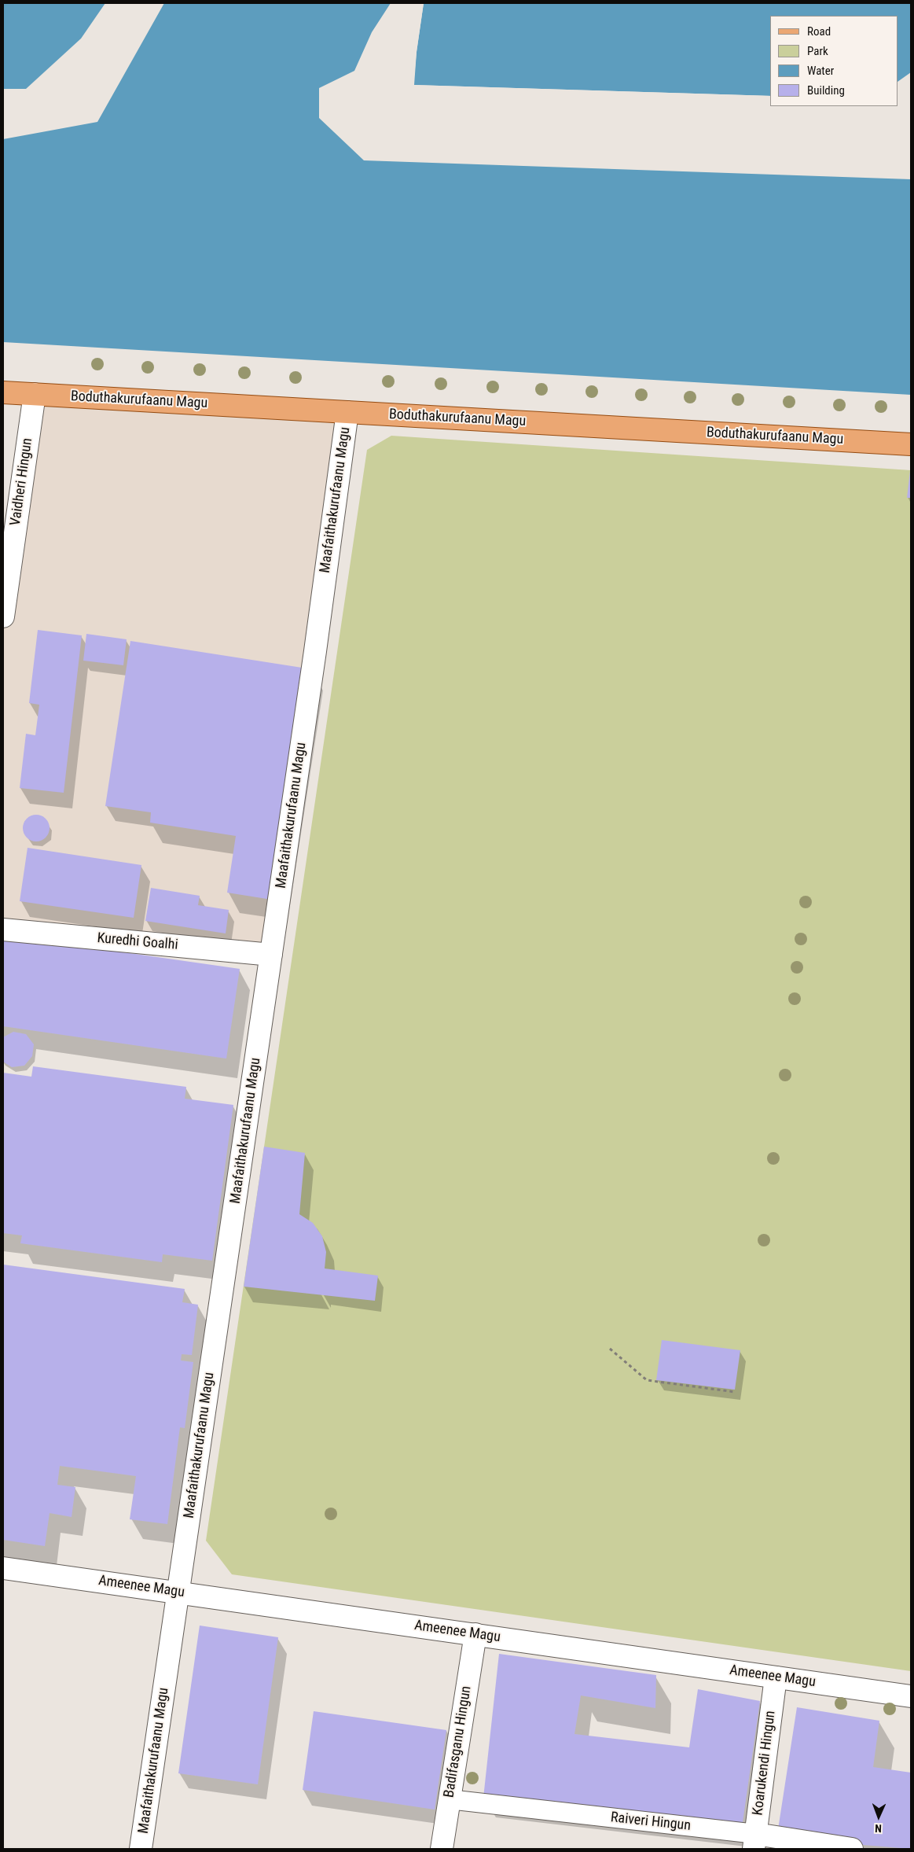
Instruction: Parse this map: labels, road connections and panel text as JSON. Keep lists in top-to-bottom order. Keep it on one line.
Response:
{"streets":{"main road":["Boduthakurufaanu Magu"],"street":["Vaidheri Hingun","Maafaithakurufaanu Magu","Kuredhi Goalhi","Ameenee Magu","Badifasganu Hingun","Koarukendi Hingun","Raiveri Hingun"]},"crossings":[["Boduthakurufaanu Magu","Vaidheri Hingun"],["Boduthakurufaanu Magu","Maafaithakurufaanu Magu"],["Maafaithakurufaanu Magu","Kuredhi Goalhi"],["Maafaithakurufaanu Magu","Ameenee Magu"],["Ameenee Magu","Badifasganu Hingun"],["Ameenee Magu","Koarukendi Hingun"],["Badifasganu Hingun","Raiveri Hingun"],["Koarukendi Hingun","Raiveri Hingun"]],"legend":["Road","Park","Water","Building"],"north":"bottom"}
